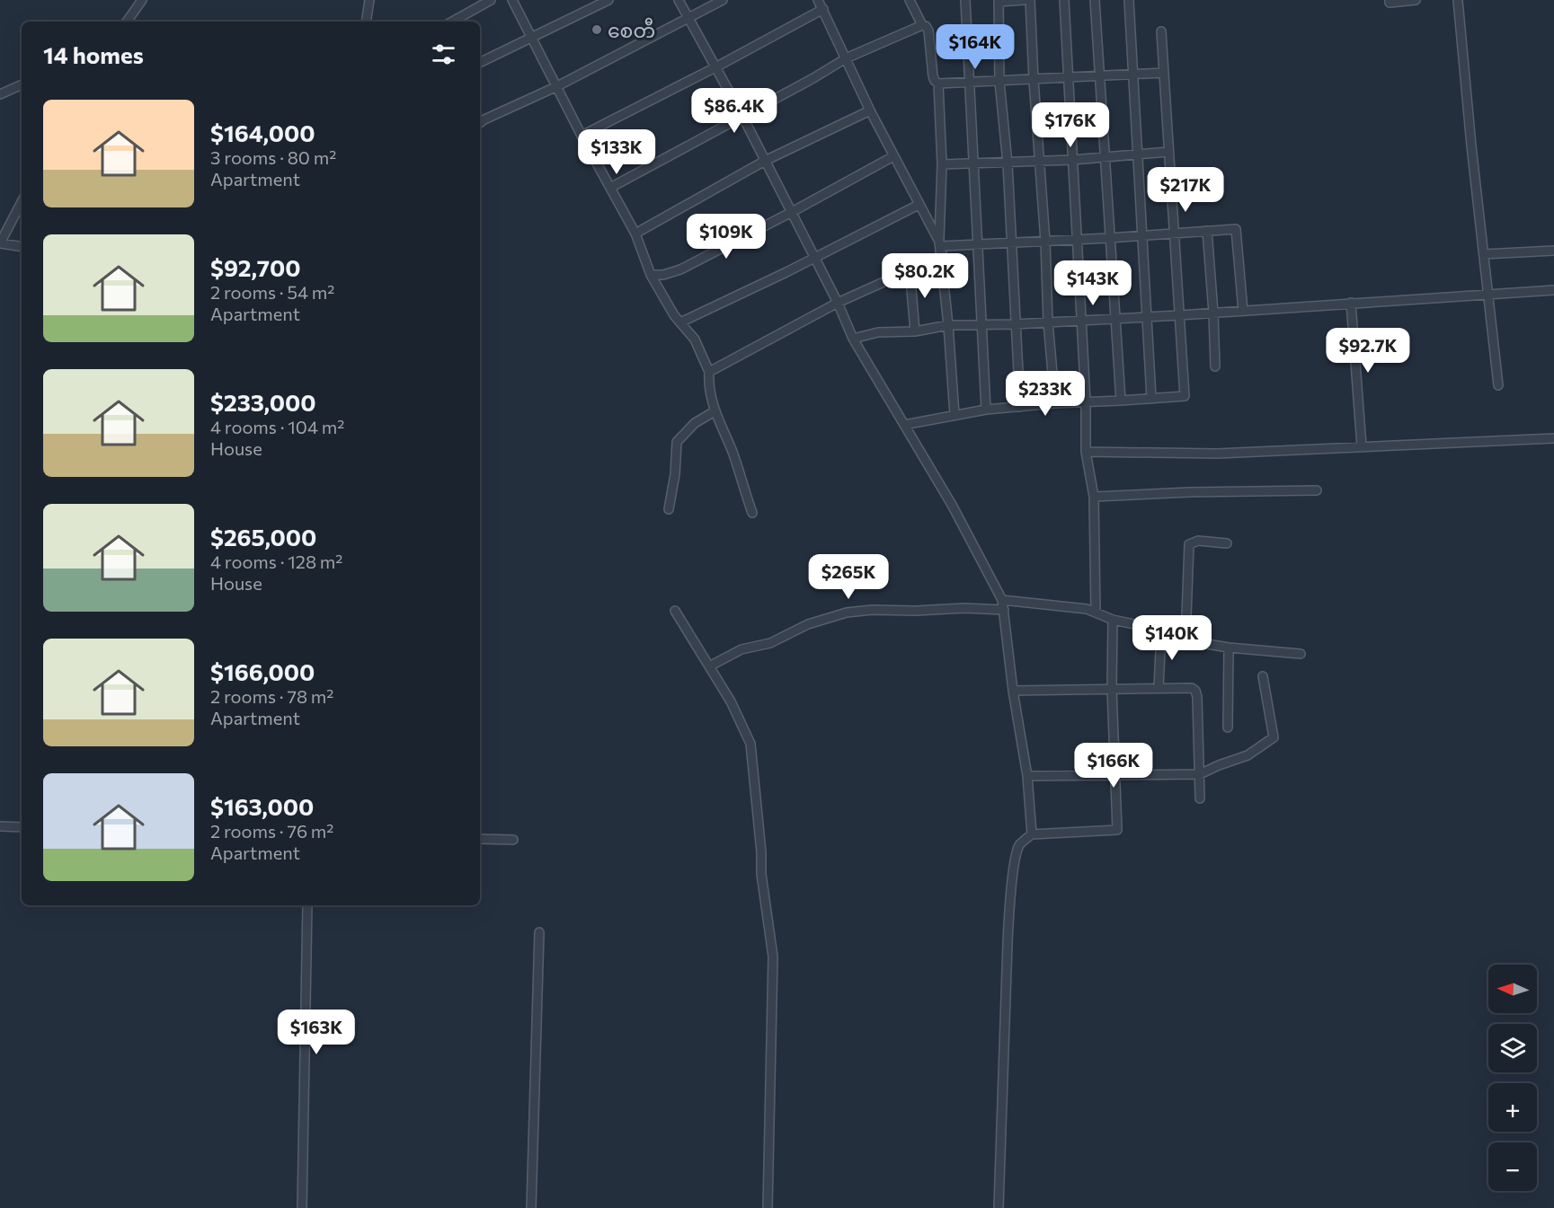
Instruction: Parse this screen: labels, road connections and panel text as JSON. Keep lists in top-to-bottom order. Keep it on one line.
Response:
{"places":["စေတီ"],"north":"left","page":{"heading":"14 homes","price":["$164K","$86.4K","$176K","$133K","$217K","$109K","$80.2K","$143K","$92.7K","$233K","$265K","$140K","$166K","$163K"],"list":[{"name":"$164,000","note":"3 rooms · 80 m² · Apartment"},{"name":"$92,700","note":"2 rooms · 54 m² · Apartment"},{"name":"$233,000","note":"4 rooms · 104 m² · House"},{"name":"$265,000","note":"4 rooms · 128 m² · House"},{"name":"$166,000","note":"2 rooms · 78 m² · Apartment"},{"name":"$163,000","note":"2 rooms · 76 m² · Apartment"}],"map_buttons":["+","−"]}}
